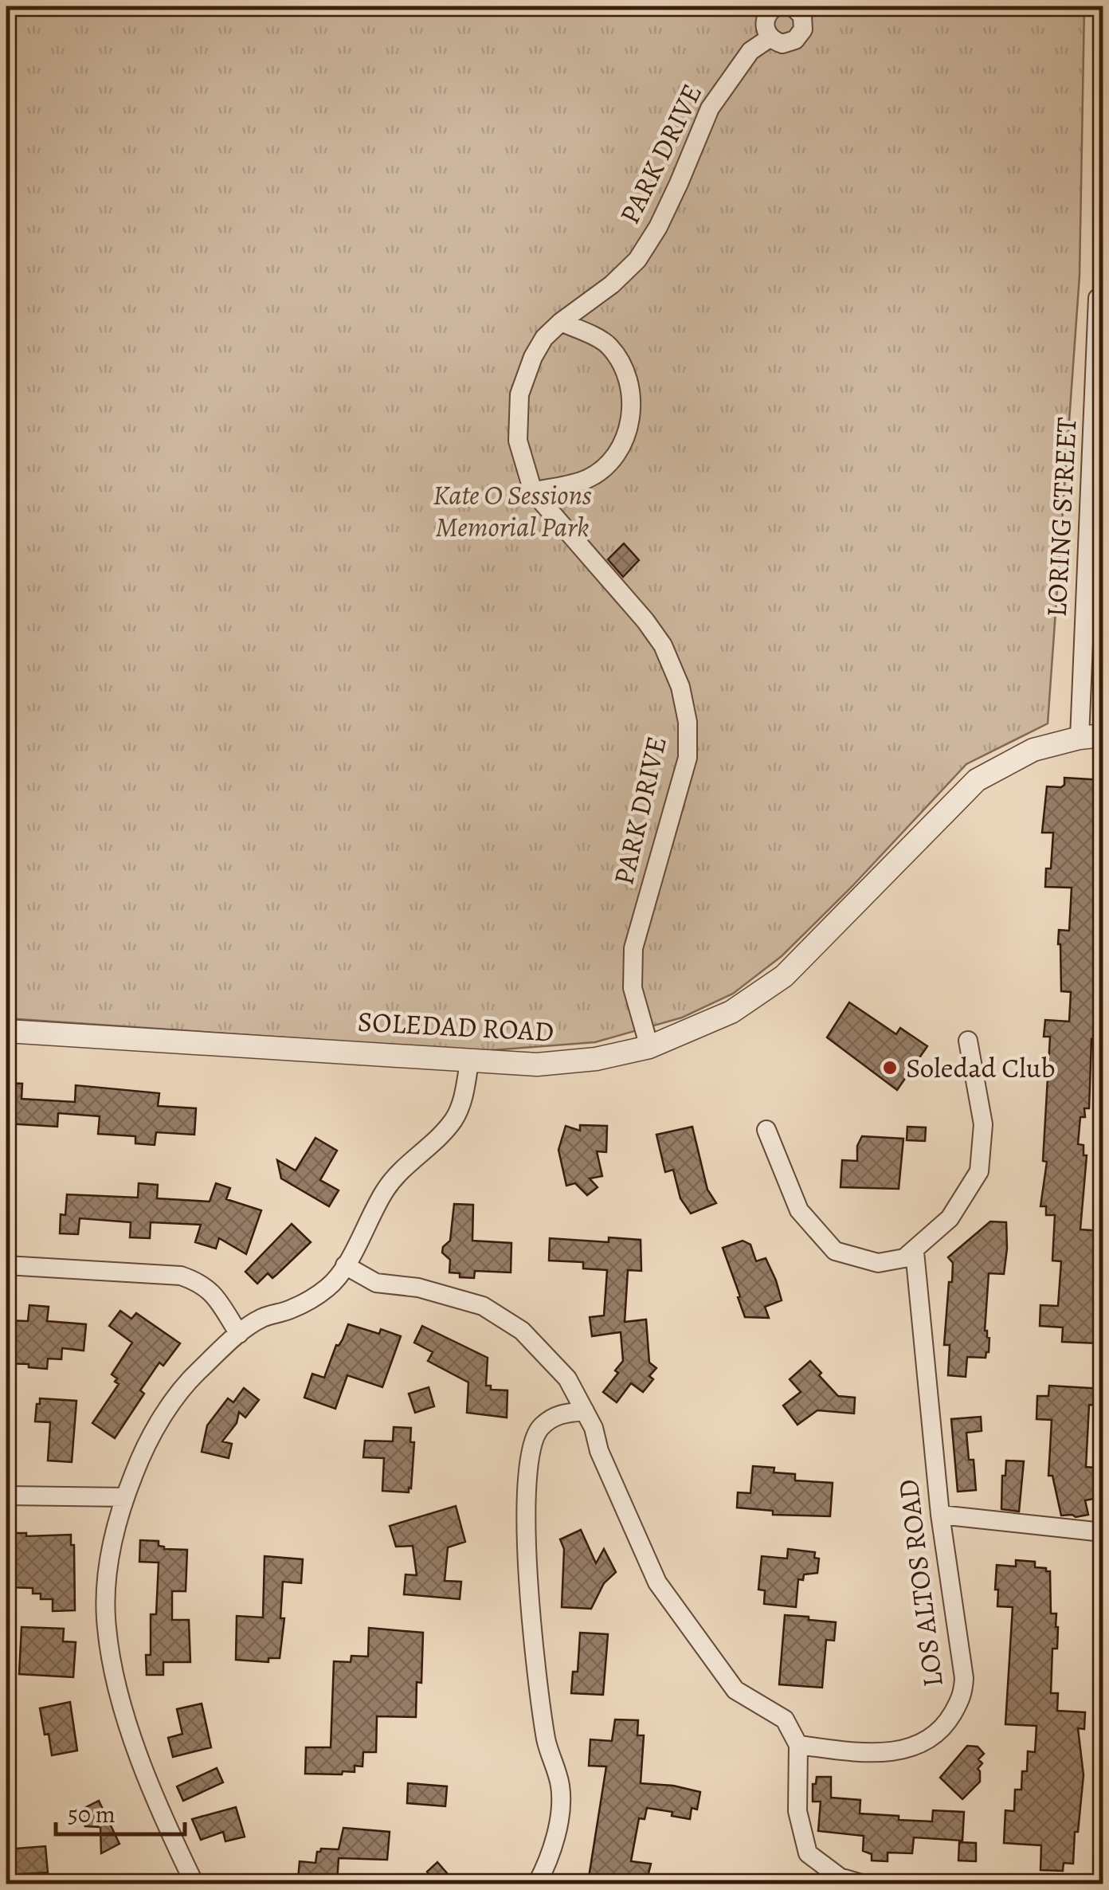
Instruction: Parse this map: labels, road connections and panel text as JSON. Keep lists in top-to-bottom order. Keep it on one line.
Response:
{"streets":{"street":["PARK DRIVE","LORING STREET","SOLEDAD ROAD","LOS ALTOS ROAD"]},"crossings":[["PARK DRIVE","SOLEDAD ROAD"],["LORING STREET","SOLEDAD ROAD"]],"parks":["Kate O Sessions Memorial Park"],"places":["Soledad Club"],"scale_bar":"50 m"}
